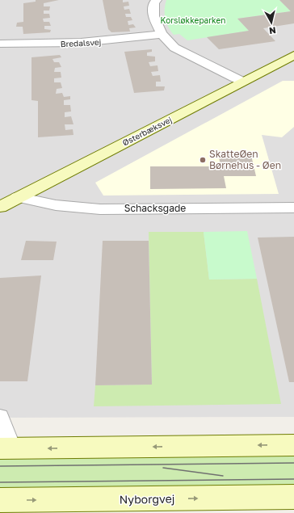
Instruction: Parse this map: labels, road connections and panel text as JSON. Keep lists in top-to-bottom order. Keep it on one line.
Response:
{"streets":{"street":["Bredalsvej","Østerbæksvej","Schacksgade","Nyborgvej"]},"crossings":[["Østerbæksvej","Schacksgade"]],"parks":["Korsløkkeparken"],"places":["SkatteØen Børnehus - Øen"],"north":"bottom"}
